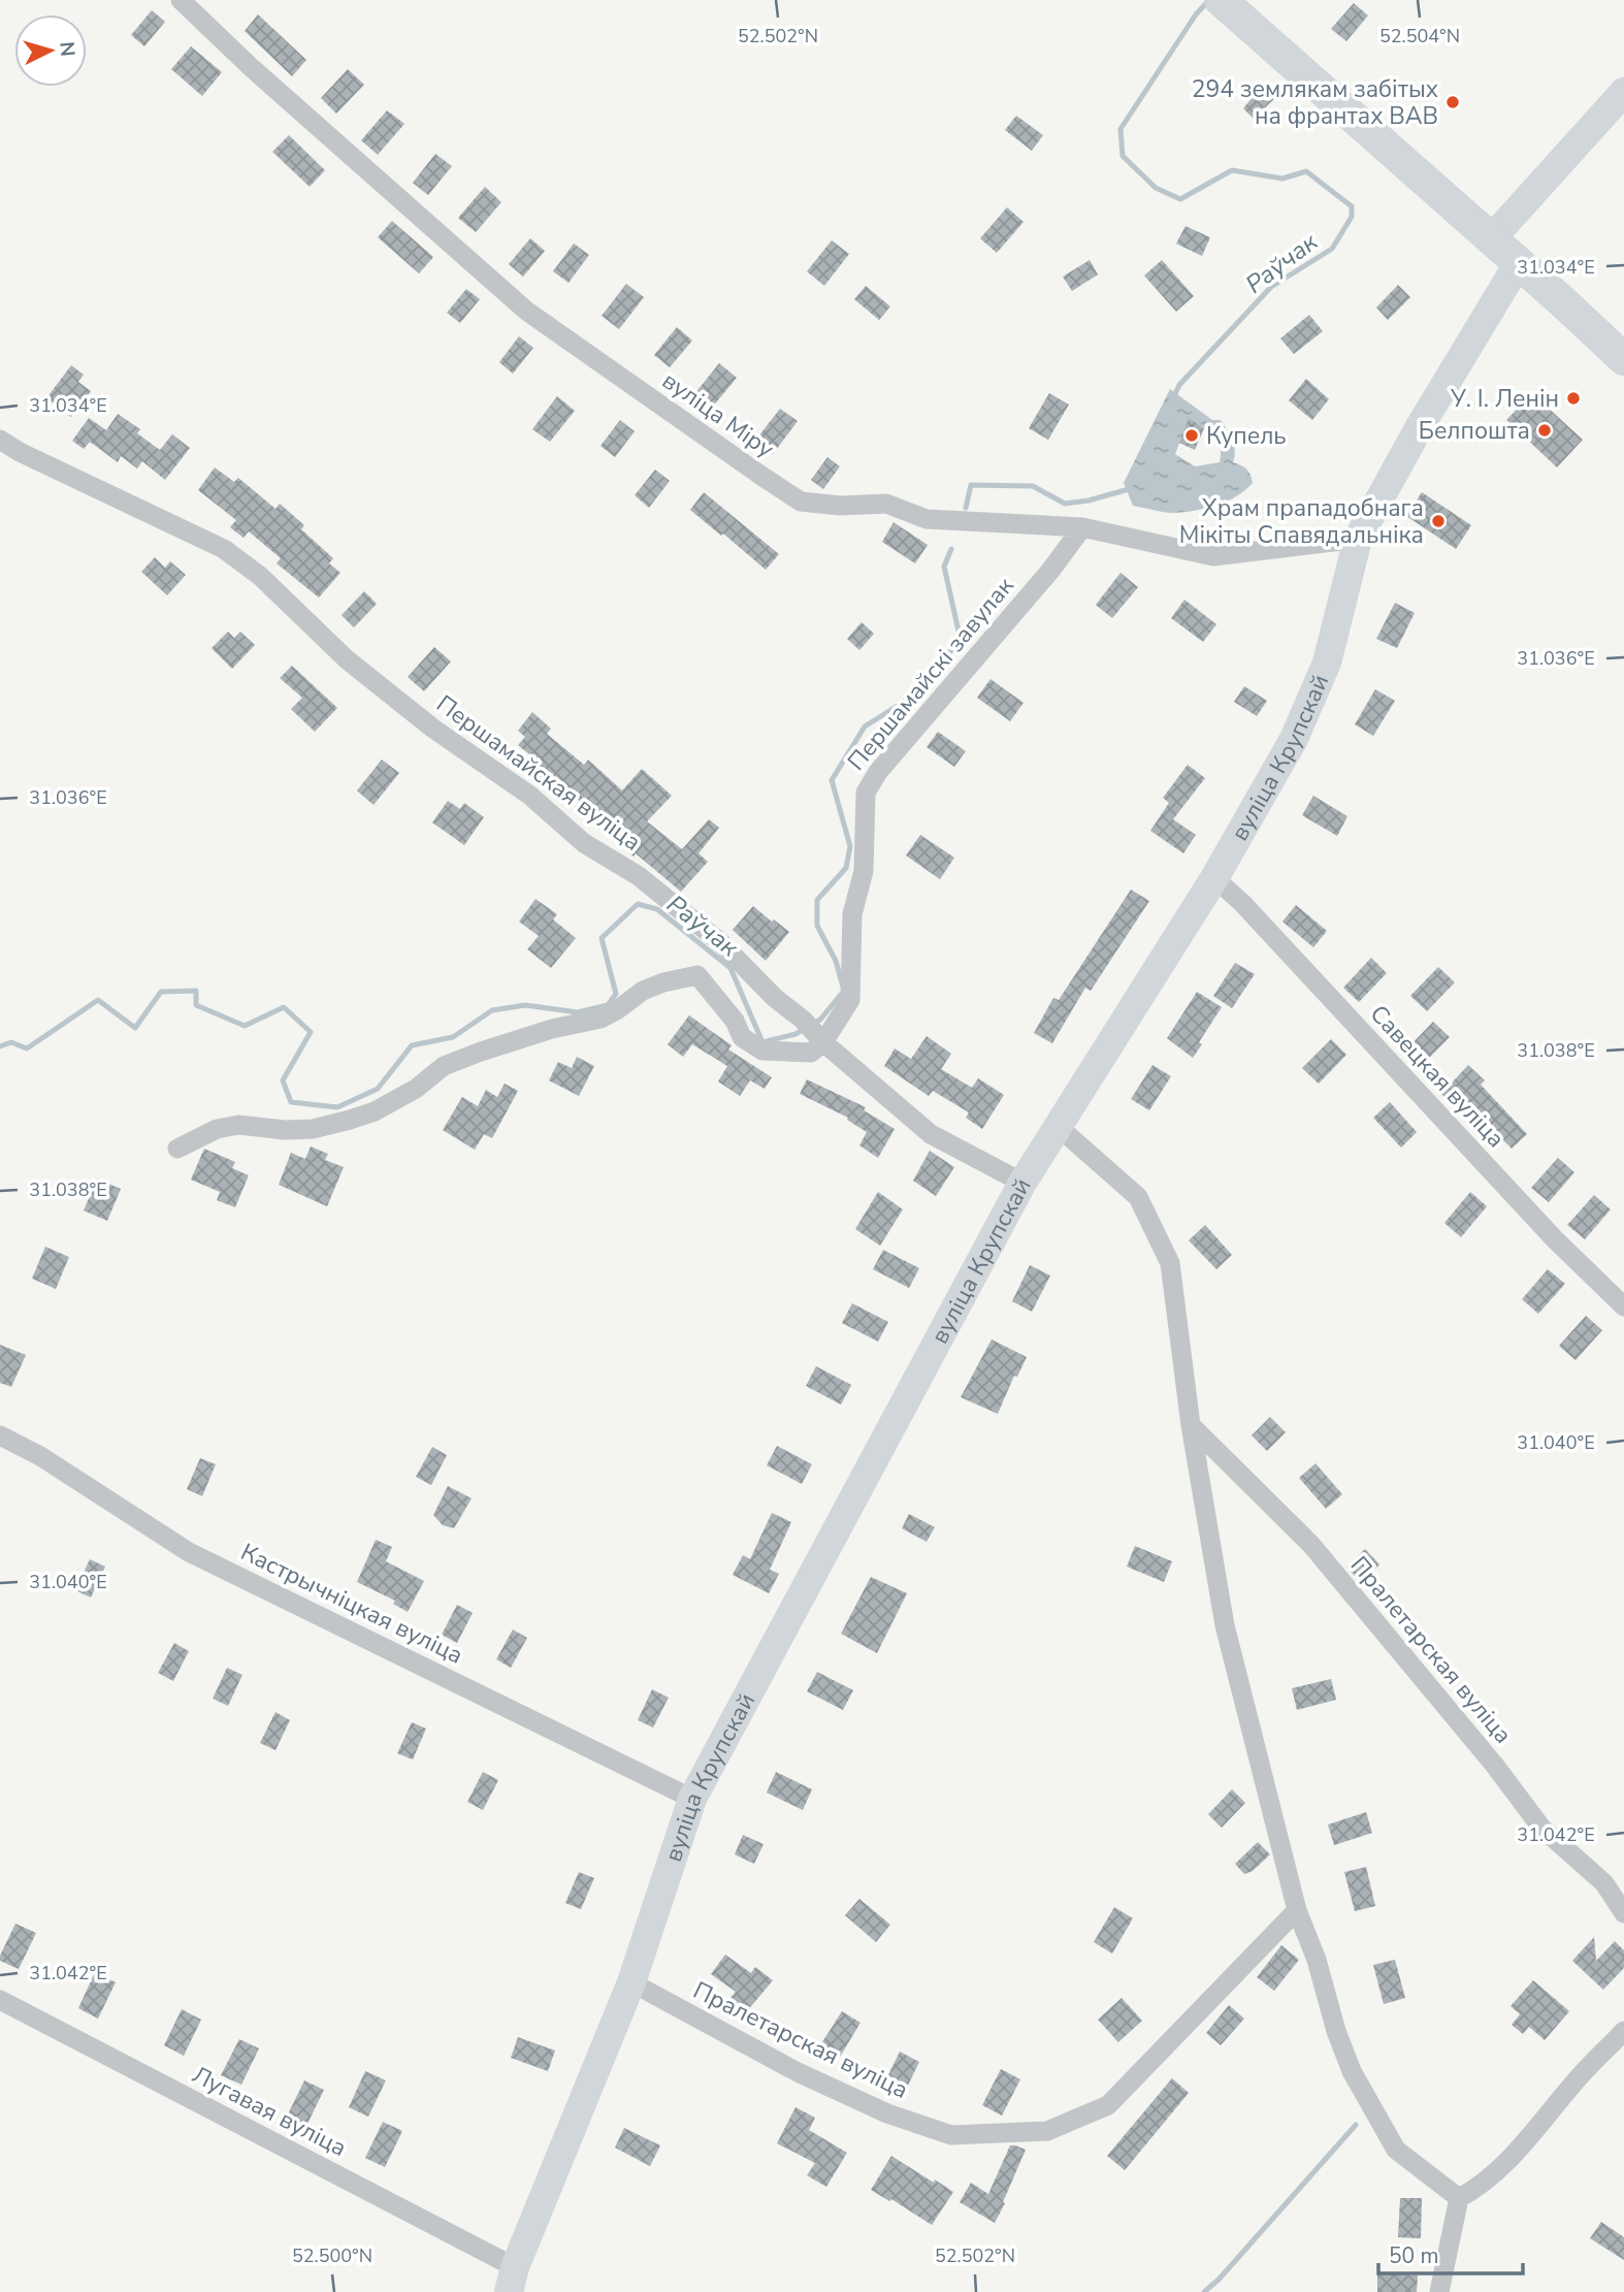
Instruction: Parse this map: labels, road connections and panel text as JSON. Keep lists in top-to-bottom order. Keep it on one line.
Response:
{"streets":{"street":["вуліца Міру","Першамайскі завулак","вуліца Крупскай","Першамайская вуліца","Савецкая вуліца","Кастрычніцкая вуліца","Пралетарская вуліца","Лугавая вуліца"]},"crossings":[["вуліца Міру","Першамайскі завулак"],["вуліца Міру","вуліца Крупскай"],["Першамайскі завулак","Першамайская вуліца"],["вуліца Крупскай","Першамайская вуліца"],["вуліца Крупскай","Савецкая вуліца"],["вуліца Крупскай","Кастрычніцкая вуліца"],["вуліца Крупскай","Пралетарская вуліца"],["вуліца Крупскай","Лугавая вуліца"]],"water":["Раўчак"],"places":["294 землякам забітых на франтах ВАВ","У. І. Ленін","Белпошта","Купель","Храм прападобнага Мікіты Спавядальніка"],"scale_bar":"50 m","north":"right","coordinates":["52.502°N","52.504°N","31.034°E","31.036°E","31.038°E","31.040°E","31.042°E","52.500°N"]}
